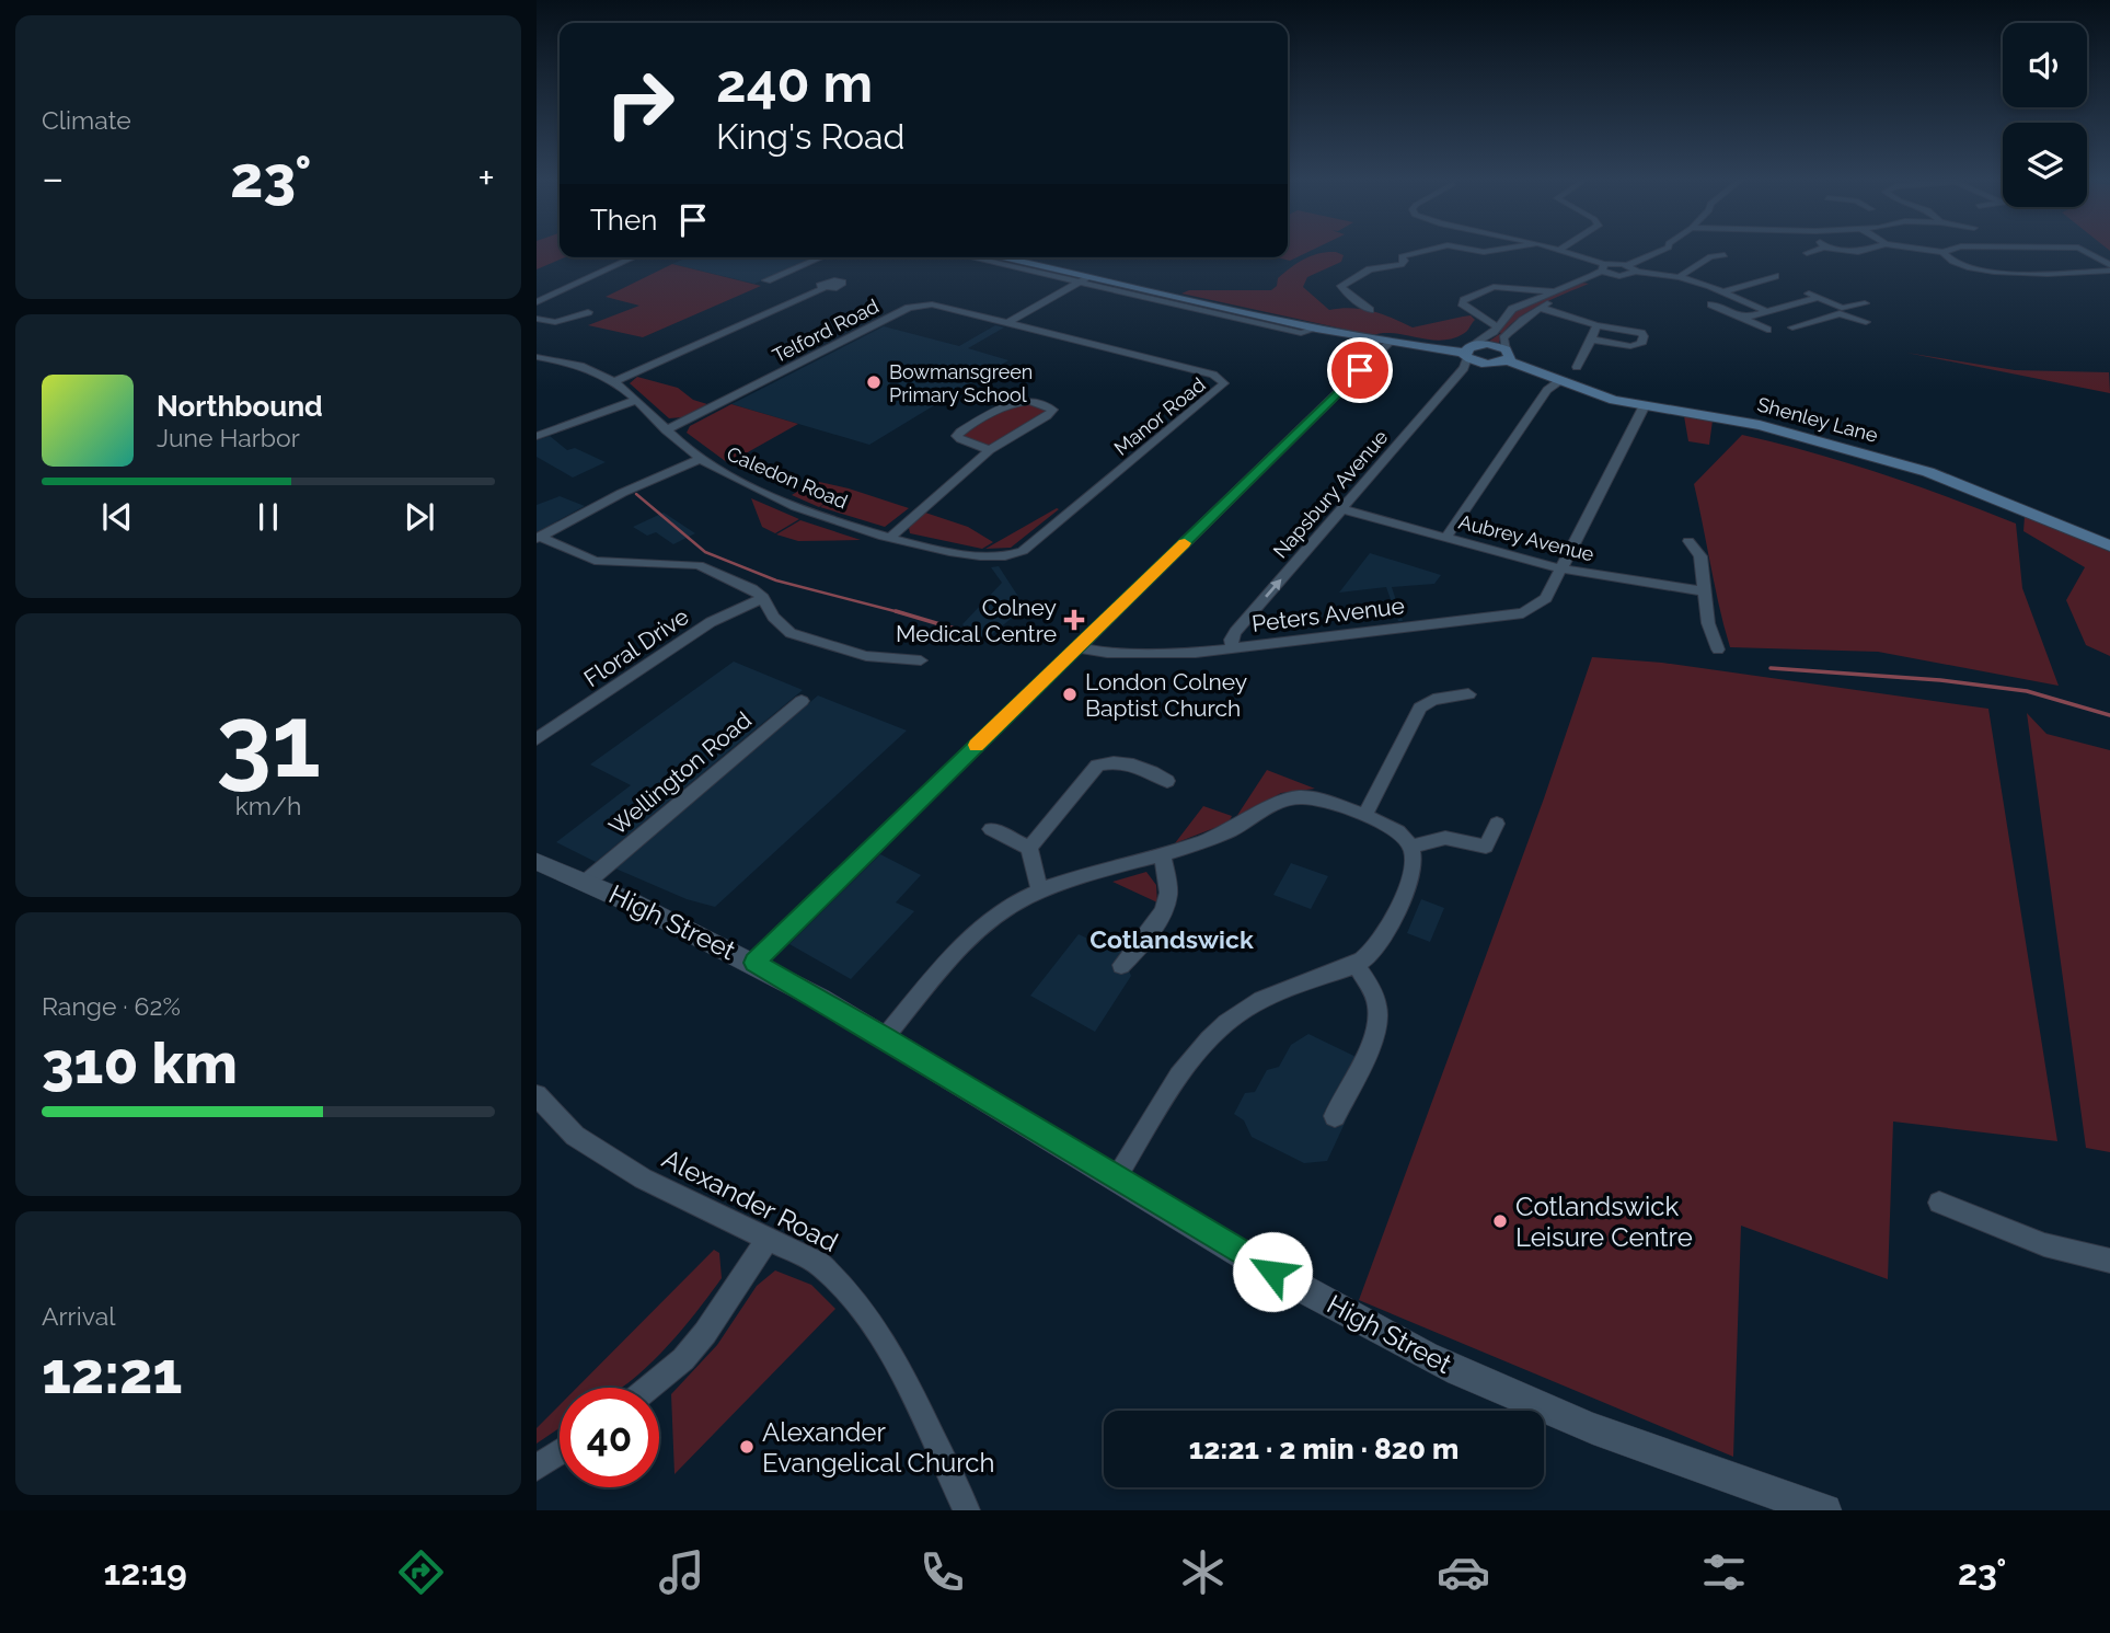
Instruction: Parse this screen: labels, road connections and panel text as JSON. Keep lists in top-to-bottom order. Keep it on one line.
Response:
{"streets":{"main road":["Shenley Lane"],"street":["Telford Road","Manor Road","Caledon Road","Napsbury Avenue","Aubrey Avenue","Peters Avenue","Floral Drive","Wellington Road","High Street","Alexander Road"]},"crossings":[["Telford Road","Manor Road"],["Telford Road","Caledon Road"],["Manor Road","Caledon Road"],["Shenley Lane","Napsbury Avenue"],["Shenley Lane","Peters Avenue"],["Napsbury Avenue","Aubrey Avenue"],["Napsbury Avenue","Peters Avenue"],["Aubrey Avenue","Peters Avenue"],["Wellington Road","High Street"]],"districts":["Cotlandswick"],"places":{"other":["Bowmansgreen Primary School","London Colney Baptist Church","Cotlandswick Leisure Centre","Alexander Evangelical Church"],"health":["Colney Medical Centre"]},"page":{"tile":["Climate",["31","km/h"],["Range · 62%","310 km"],["Arrival","12:21"]],"turn":["240 m","King's Road"],"heat":["−","23°","+"],"then":"Then","song":["Northbound","June Harbor"],"limit":"40","trip":"12:21 · 2 min · 820 m","tabs":["12:19","23°"]}}
